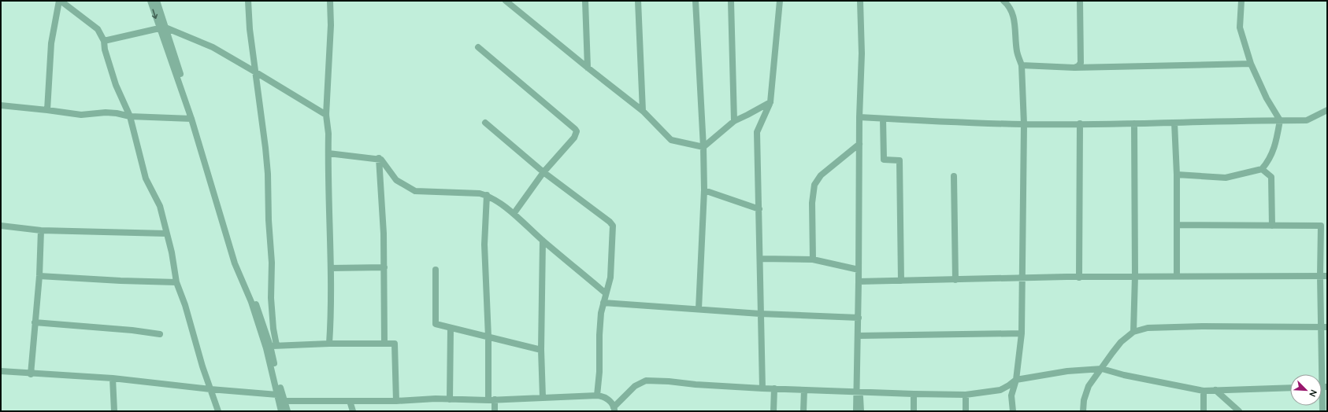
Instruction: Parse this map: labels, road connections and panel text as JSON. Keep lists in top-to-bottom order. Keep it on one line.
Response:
{"north":"bottom right"}
